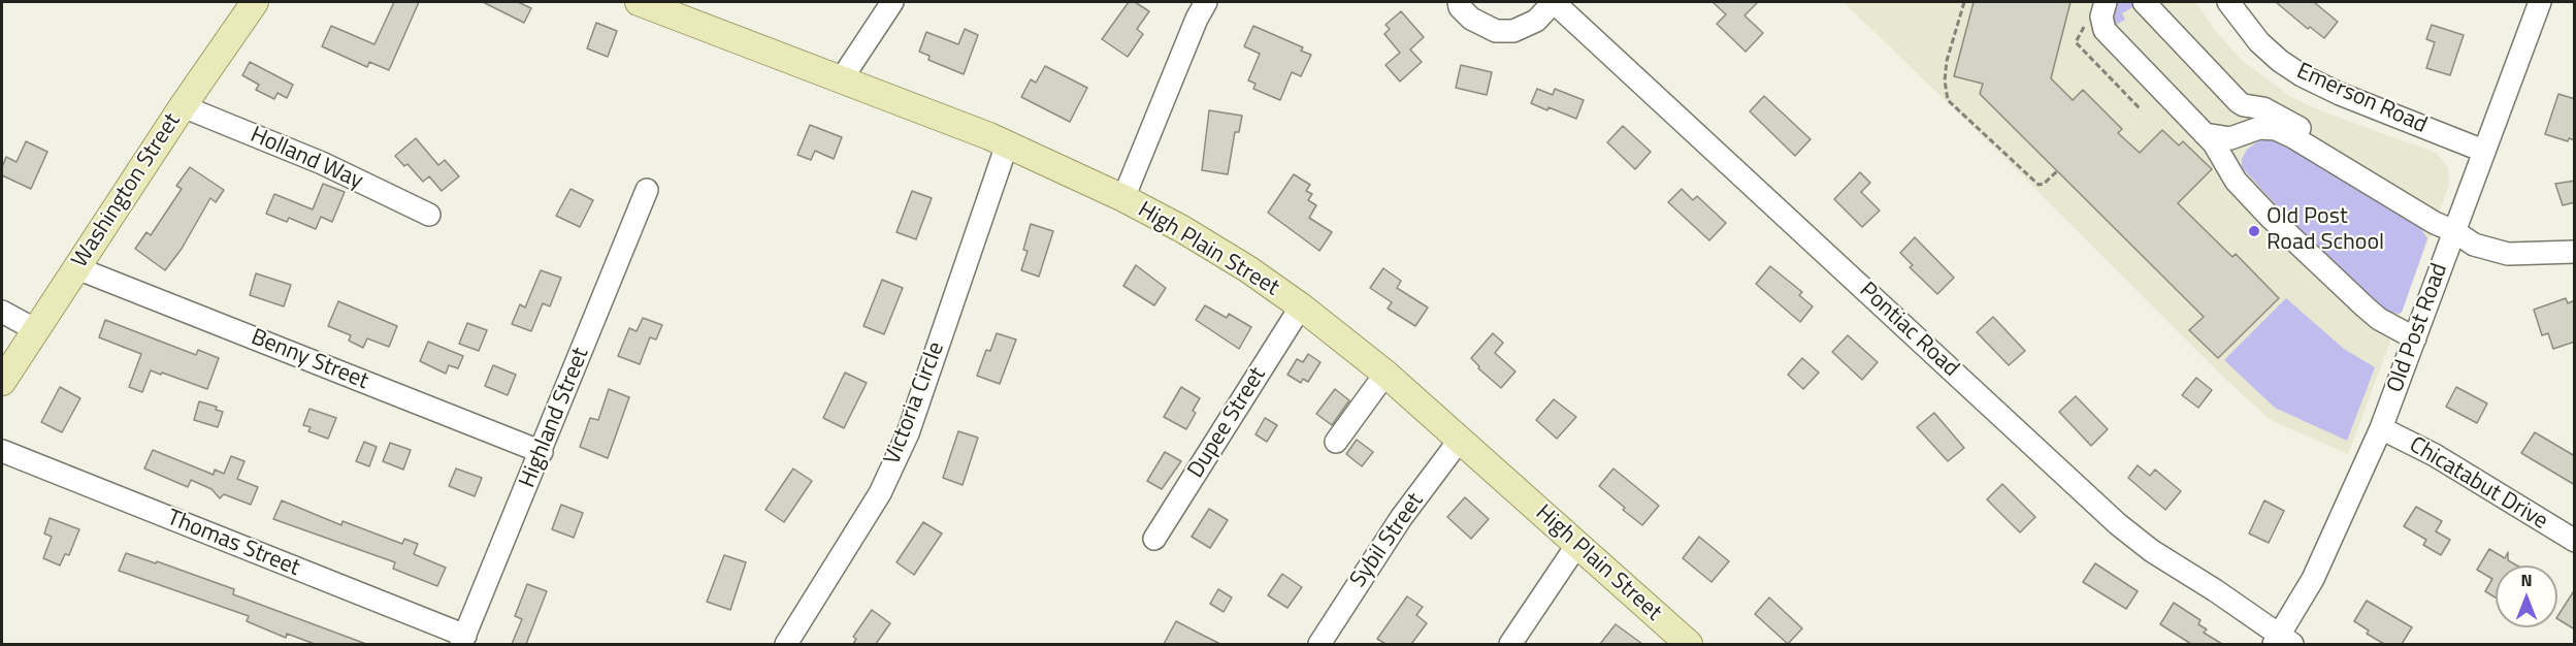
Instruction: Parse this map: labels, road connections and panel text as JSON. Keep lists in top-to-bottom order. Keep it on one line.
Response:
{"streets":{"main road":["Washington Street","High Plain Street"],"street":["Emerson Road","Holland Way","Old Post Road","Pontiac Road","Benny Street","Victoria Circle","Highland Street","Dupee Street","Chicatabut Drive","Sybil Street","Thomas Street"]},"crossings":[["Emerson Road","Old Post Road"],["Holland Way","Washington Street"],["Washington Street","Benny Street"],["High Plain Street","Victoria Circle"],["High Plain Street","Dupee Street"],["High Plain Street","Sybil Street"],["Old Post Road","Pontiac Road"],["Old Post Road","Chicatabut Drive"],["Benny Street","Highland Street"],["Highland Street","Thomas Street"]],"places":["Old Post Road School"],"north":"top"}
